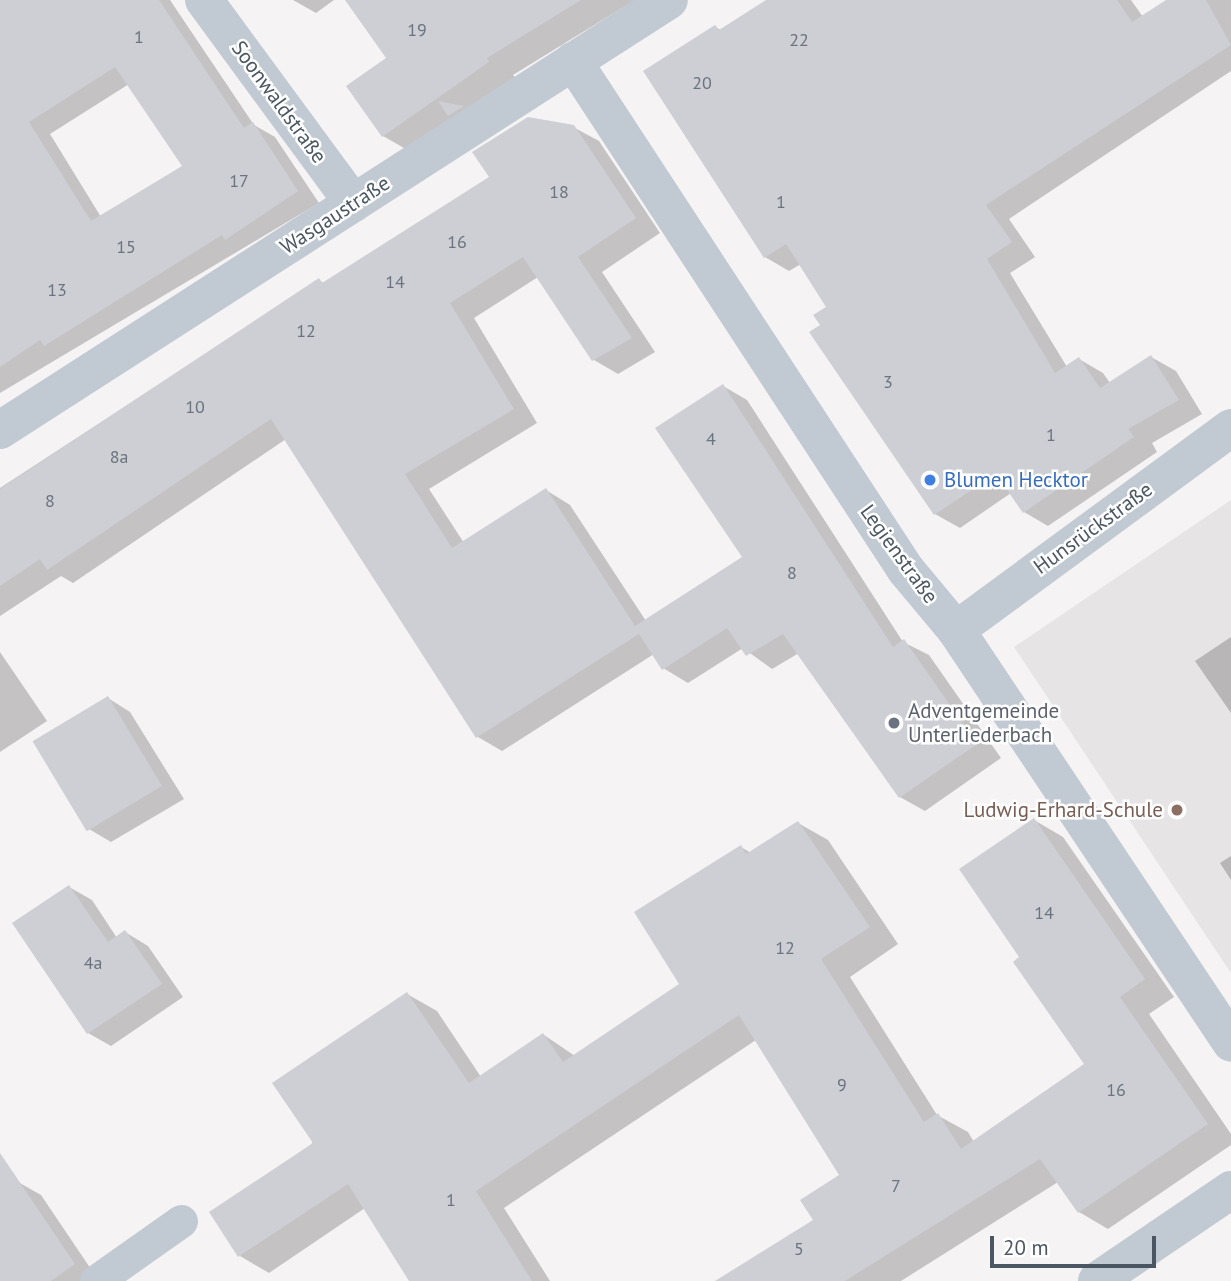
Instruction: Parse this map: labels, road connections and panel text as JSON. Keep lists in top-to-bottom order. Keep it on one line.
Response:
{"streets":{"street":["Soonwaldstraße","Wasgaustraße","Hunsrückstraße","Legienstraße"]},"crossings":[["Soonwaldstraße","Wasgaustraße"],["Wasgaustraße","Legienstraße"],["Hunsrückstraße","Legienstraße"]],"places":["Blumen Hecktor","Adventgemeinde Unterliederbach","Ludwig-Erhard-Schule"],"house_numbers":["19","1","22","20","17","18","1","16","15","14","13","12","3","10","1","4","8a","8","8","14","12","4a","9","16","7","1","5"],"scale_bar":"20 m"}
